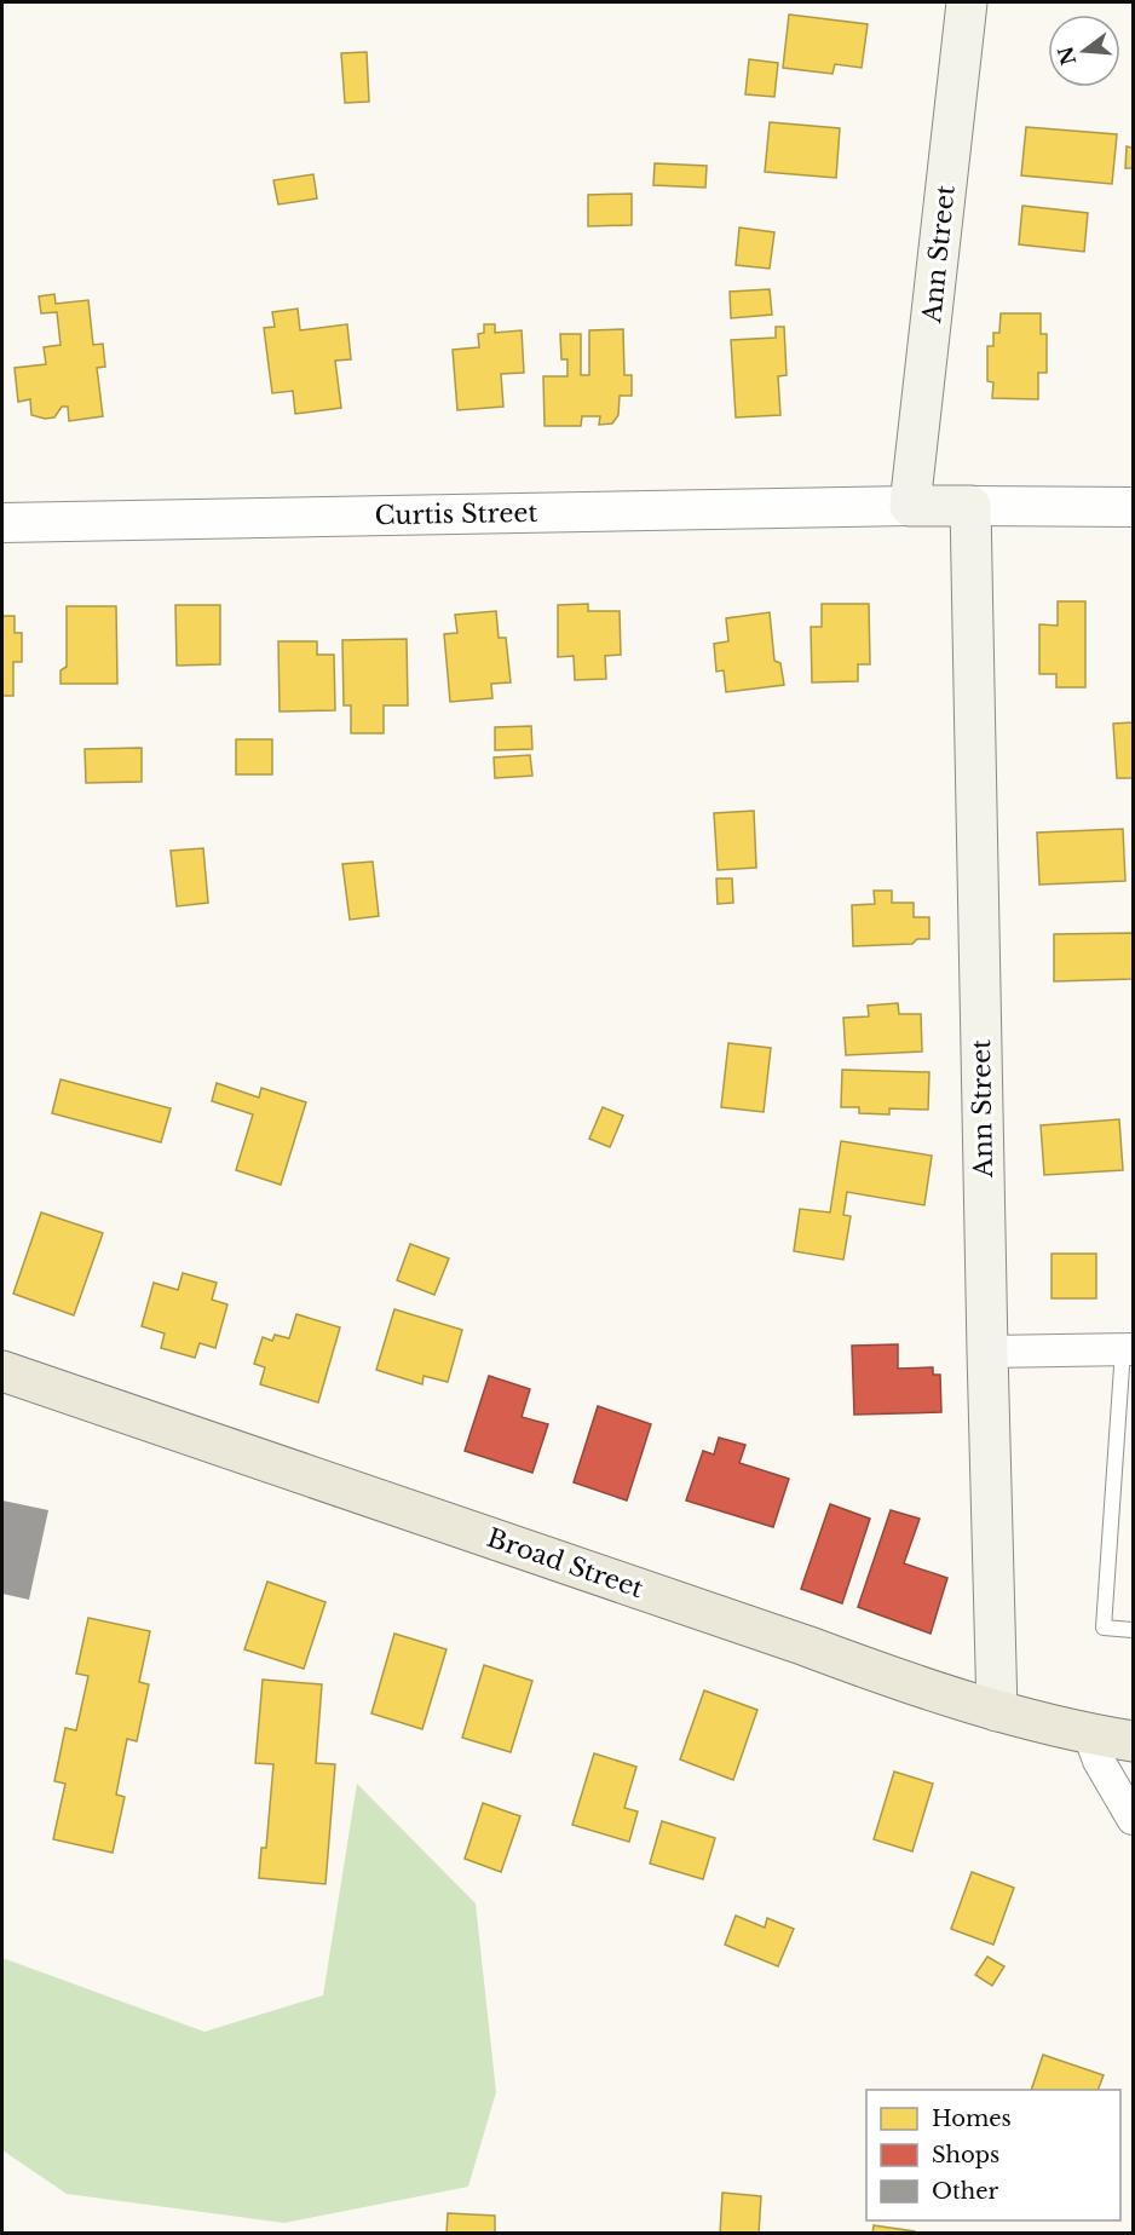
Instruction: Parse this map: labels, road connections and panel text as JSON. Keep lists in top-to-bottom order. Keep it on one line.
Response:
{"streets":{"main road":["Ann Street","Broad Street"],"street":["Curtis Street"]},"crossings":[["Ann Street","Curtis Street"],["Ann Street","Broad Street"]],"legend":["Homes","Shops","Other"],"north":"left"}
